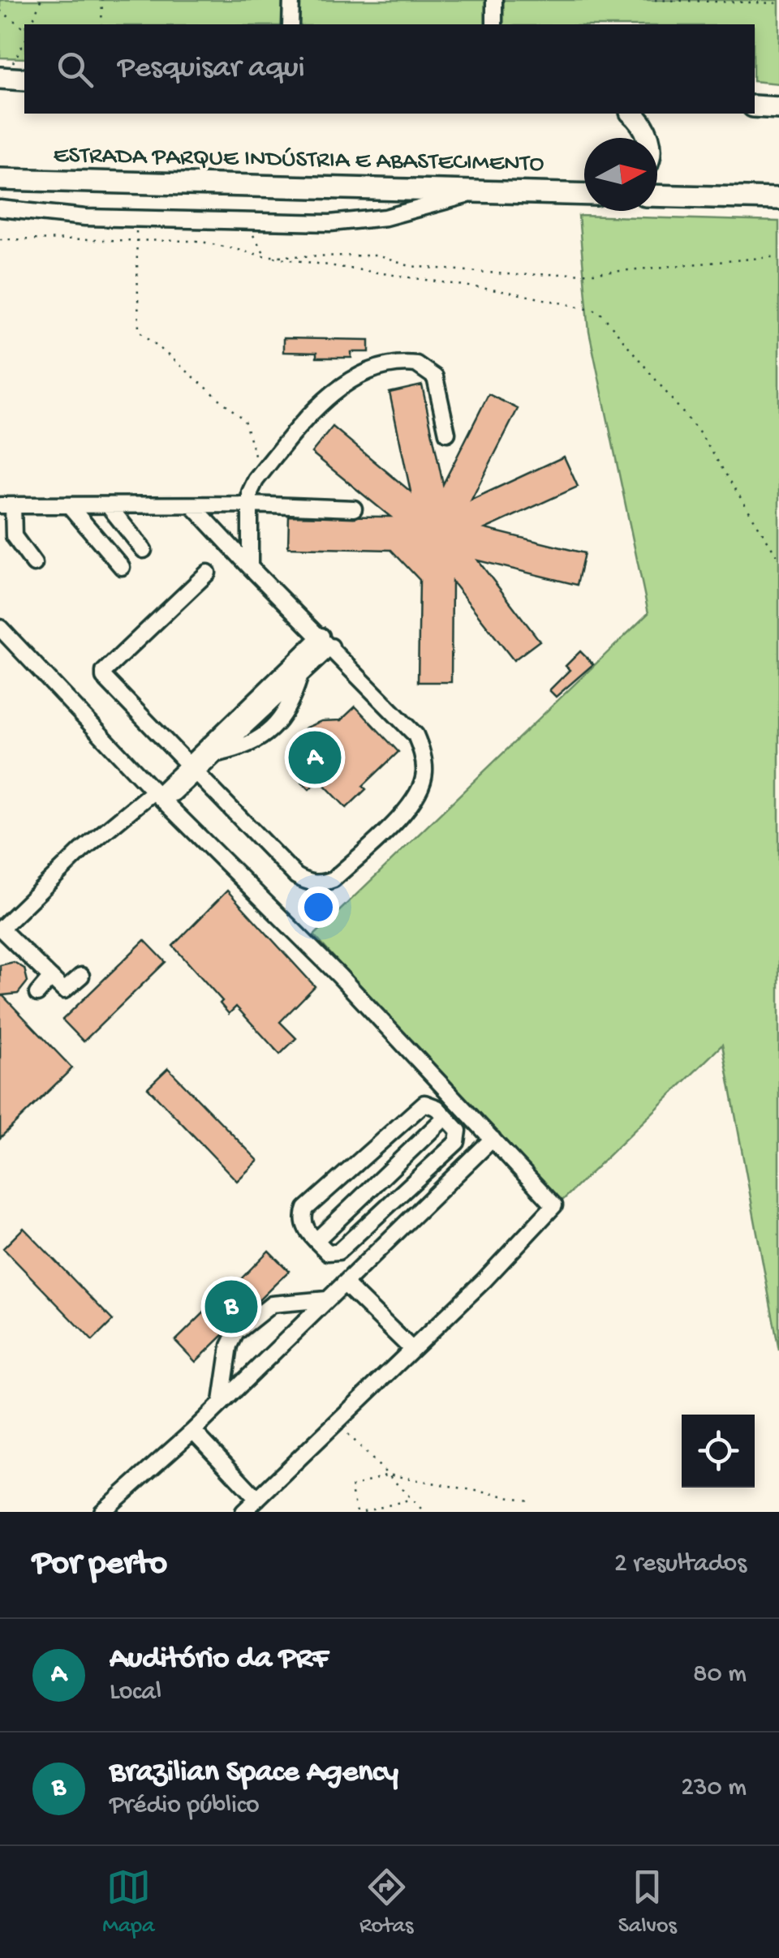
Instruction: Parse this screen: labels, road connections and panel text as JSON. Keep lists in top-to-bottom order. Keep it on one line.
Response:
{"streets":{"highway":["ESTRADA PARQUE INDÚSTRIA E ABASTECIMENTO"]},"north":"right","page":{"search":"Pesquisar aqui","pins":["A","B"],"heading":["Por perto","2 resultados"],"list":[{"mark":"A","name":"Auditório da PRF","note":"Local","value":"80 m"},{"mark":"B","name":"Brazilian Space Agency","note":"Prédio público","value":"230 m"}],"nav":["Mapa","Rotas","Salvos"]}}
